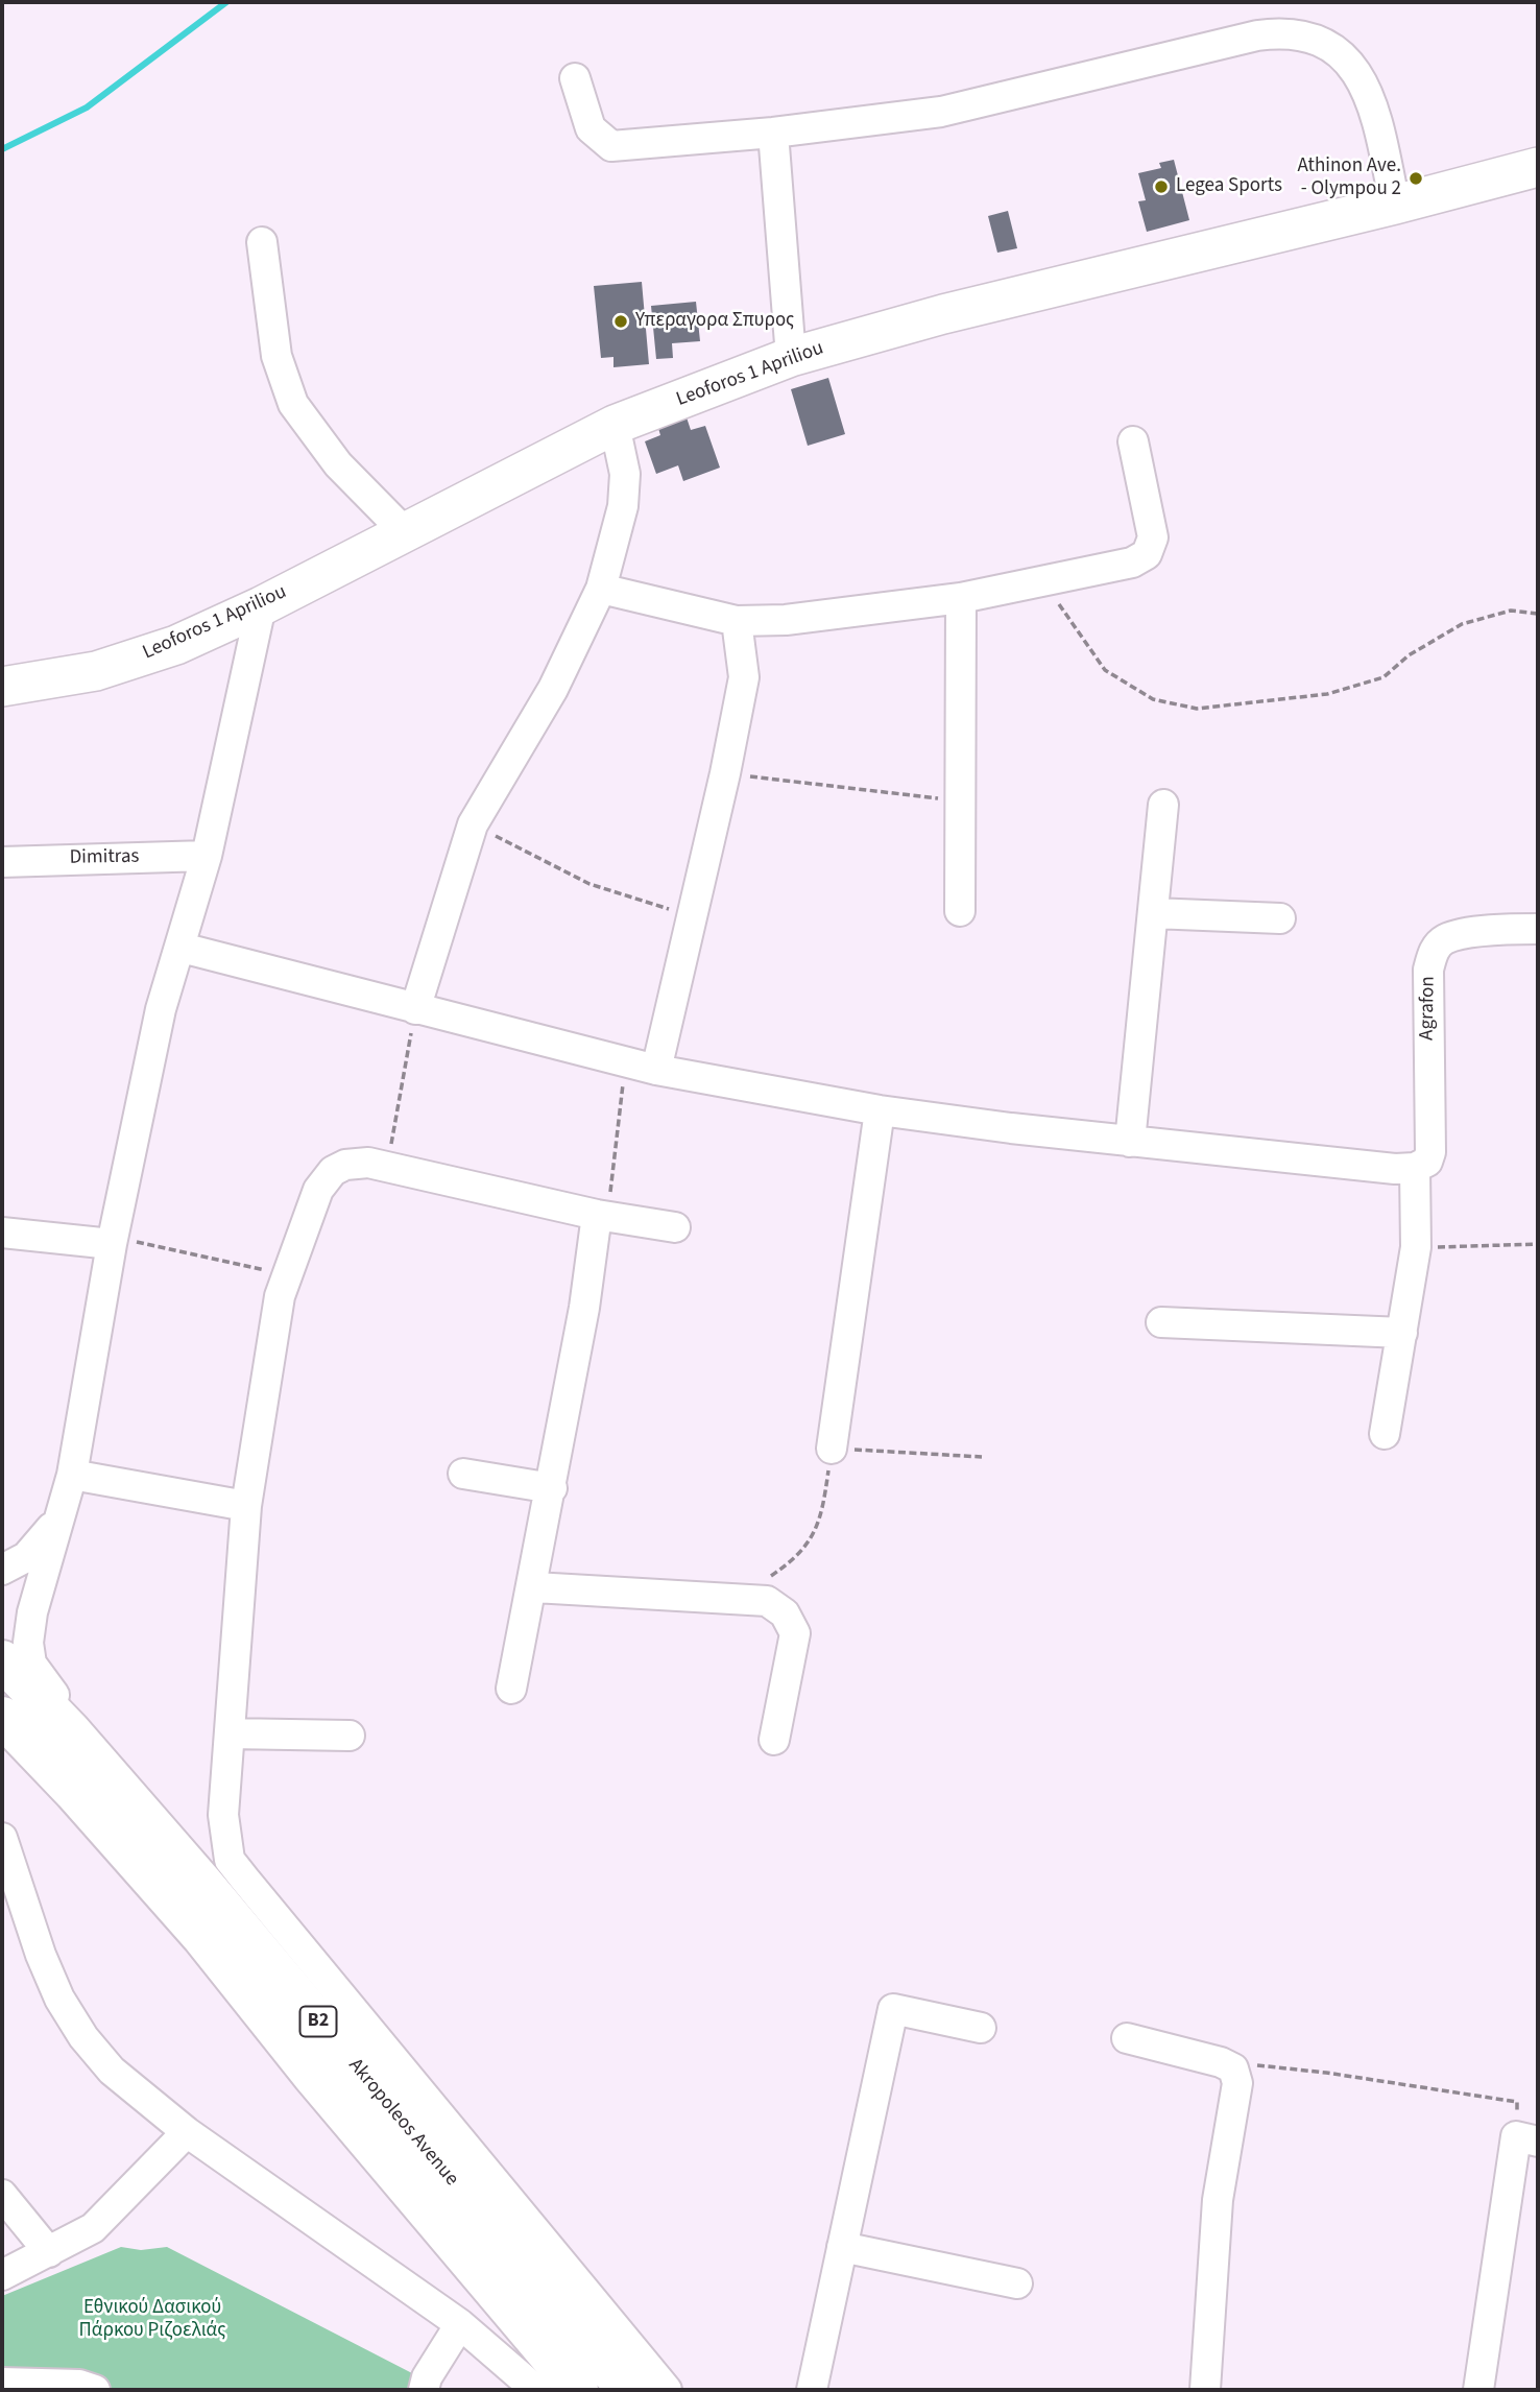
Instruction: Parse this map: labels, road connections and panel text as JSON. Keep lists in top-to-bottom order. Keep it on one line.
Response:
{"streets":{"highway":["B2","Akropoleos Avenue"],"main road":["Leoforos 1 Apriliou"],"street":["Dimitras","Agrafon"]},"parks":["Εθνικού Δασικού Πάρκου Ριζοελιάς"],"places":["Athinon Ave. - Olympou 2","Legea Sports","Υπεραγορα Σπυρος"]}
